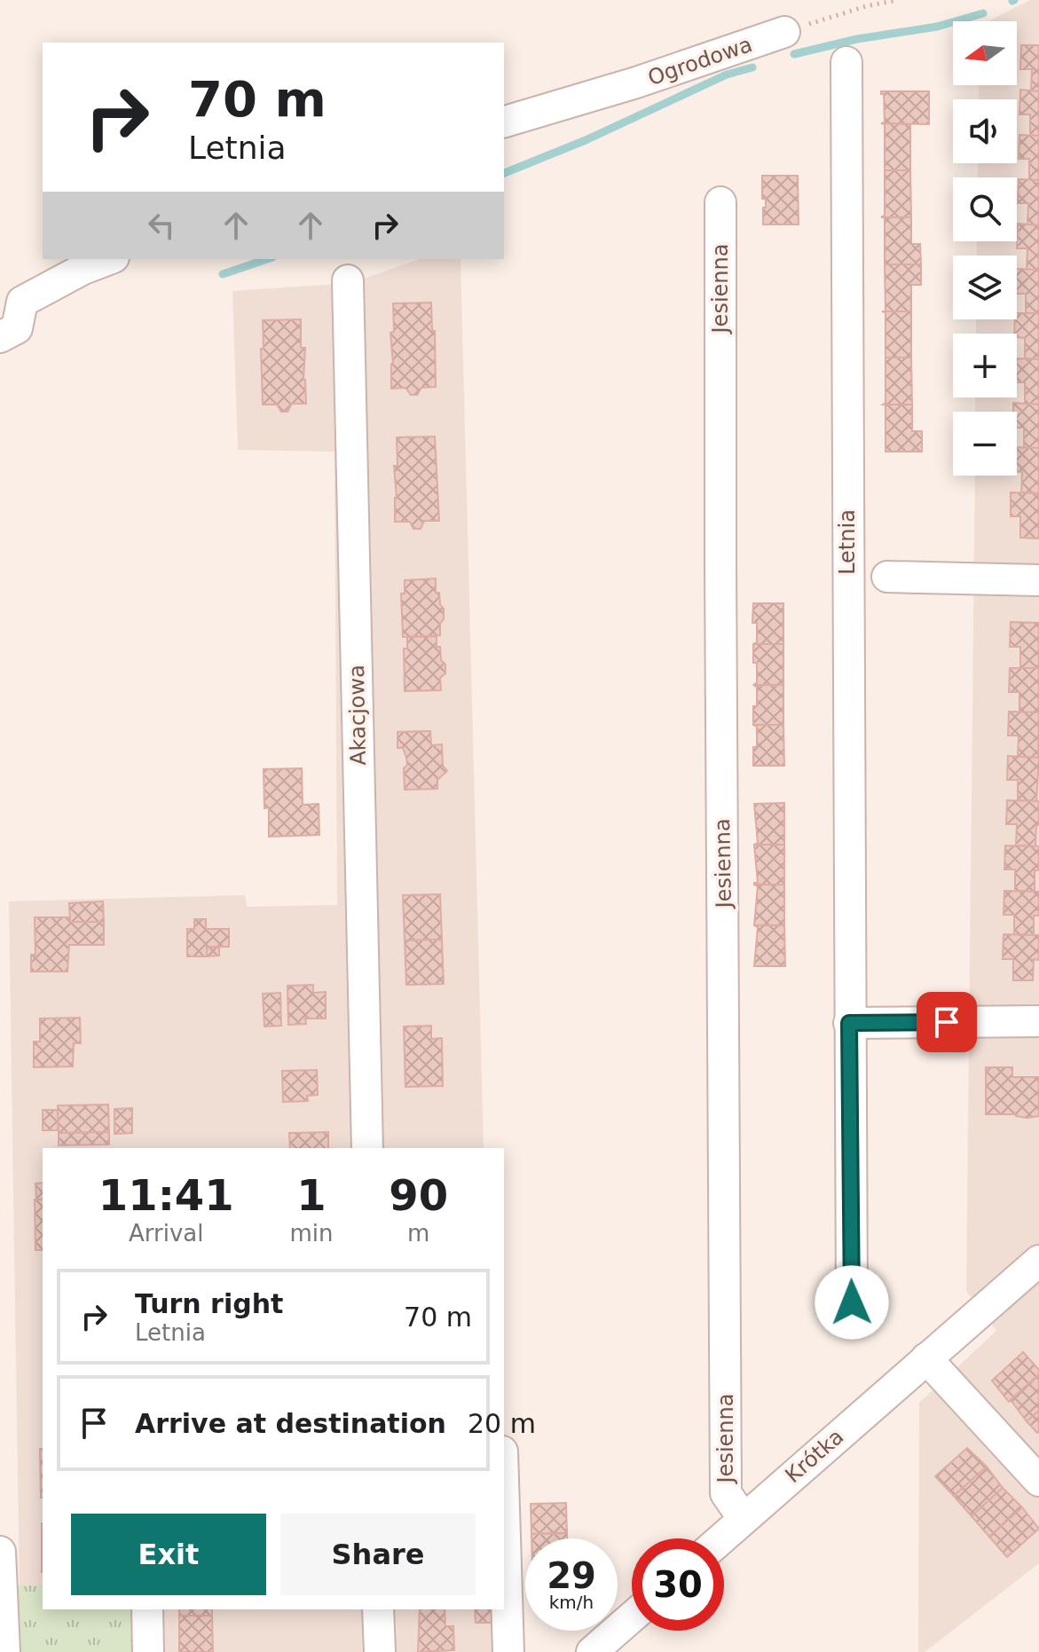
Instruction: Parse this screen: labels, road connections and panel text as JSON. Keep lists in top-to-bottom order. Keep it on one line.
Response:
{"streets":{"street":["Ogrodowa","Jesienna","Letnia","Akacjowa","Krótka"]},"crossings":[["Jesienna","Krótka"]],"north":"left","page":{"map_buttons":["+","−"],"turn":["70 m","Letnia"],"eta":["11:41","Arrival","1","min","90","m"],"list":[{"name":"Turn right","note":"Letnia","value":"70 m"},{"name":"Arrive at destination","value":"20 m"}],"buttons":["Exit","Share"],"speed":"29 km/h","limit":"30"}}
